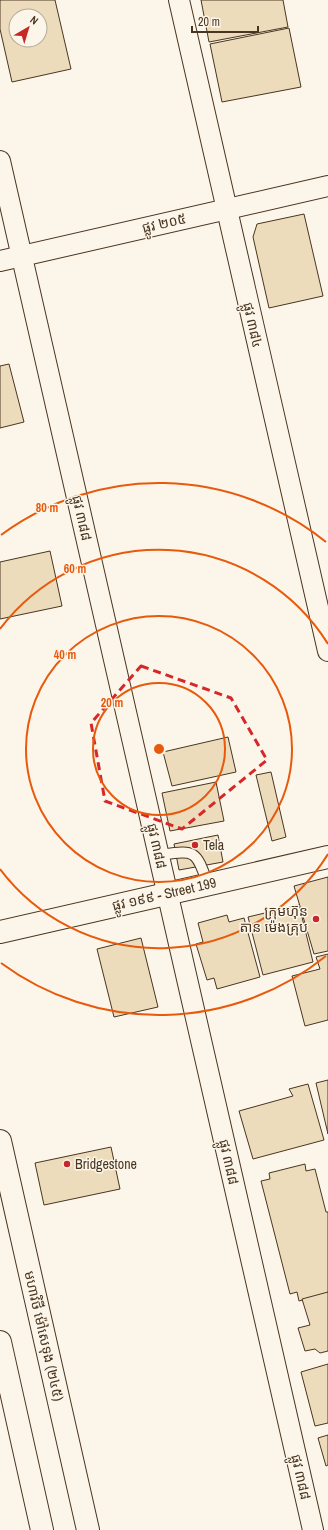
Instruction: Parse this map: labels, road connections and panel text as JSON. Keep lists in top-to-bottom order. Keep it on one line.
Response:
{"streets":{"main road":["ផ្លូវ ១៩៩ - Street 199","មហាវិថី ម៉ៅសេទុង (២៤៥)"],"street":["ផ្លូវ ២០៥","ផ្លូវ ៣៨៤","ផ្លូវ ៣៨៨"]},"crossings":[["ផ្លូវ ២០៥","ផ្លូវ ៣៨៤"],["ផ្លូវ ២០៥","ផ្លូវ ៣៨៨"],["ផ្លូវ ៣៨៨","ផ្លូវ ១៩៩ - Street 199"]],"places":["Tela","ក្រុមហ៊ុន តាន ម៉េងគ្រុប","Bridgestone"],"scale_bar":"20 m","north":"top right","rings":["80 m","60 m","40 m","20 m"]}
